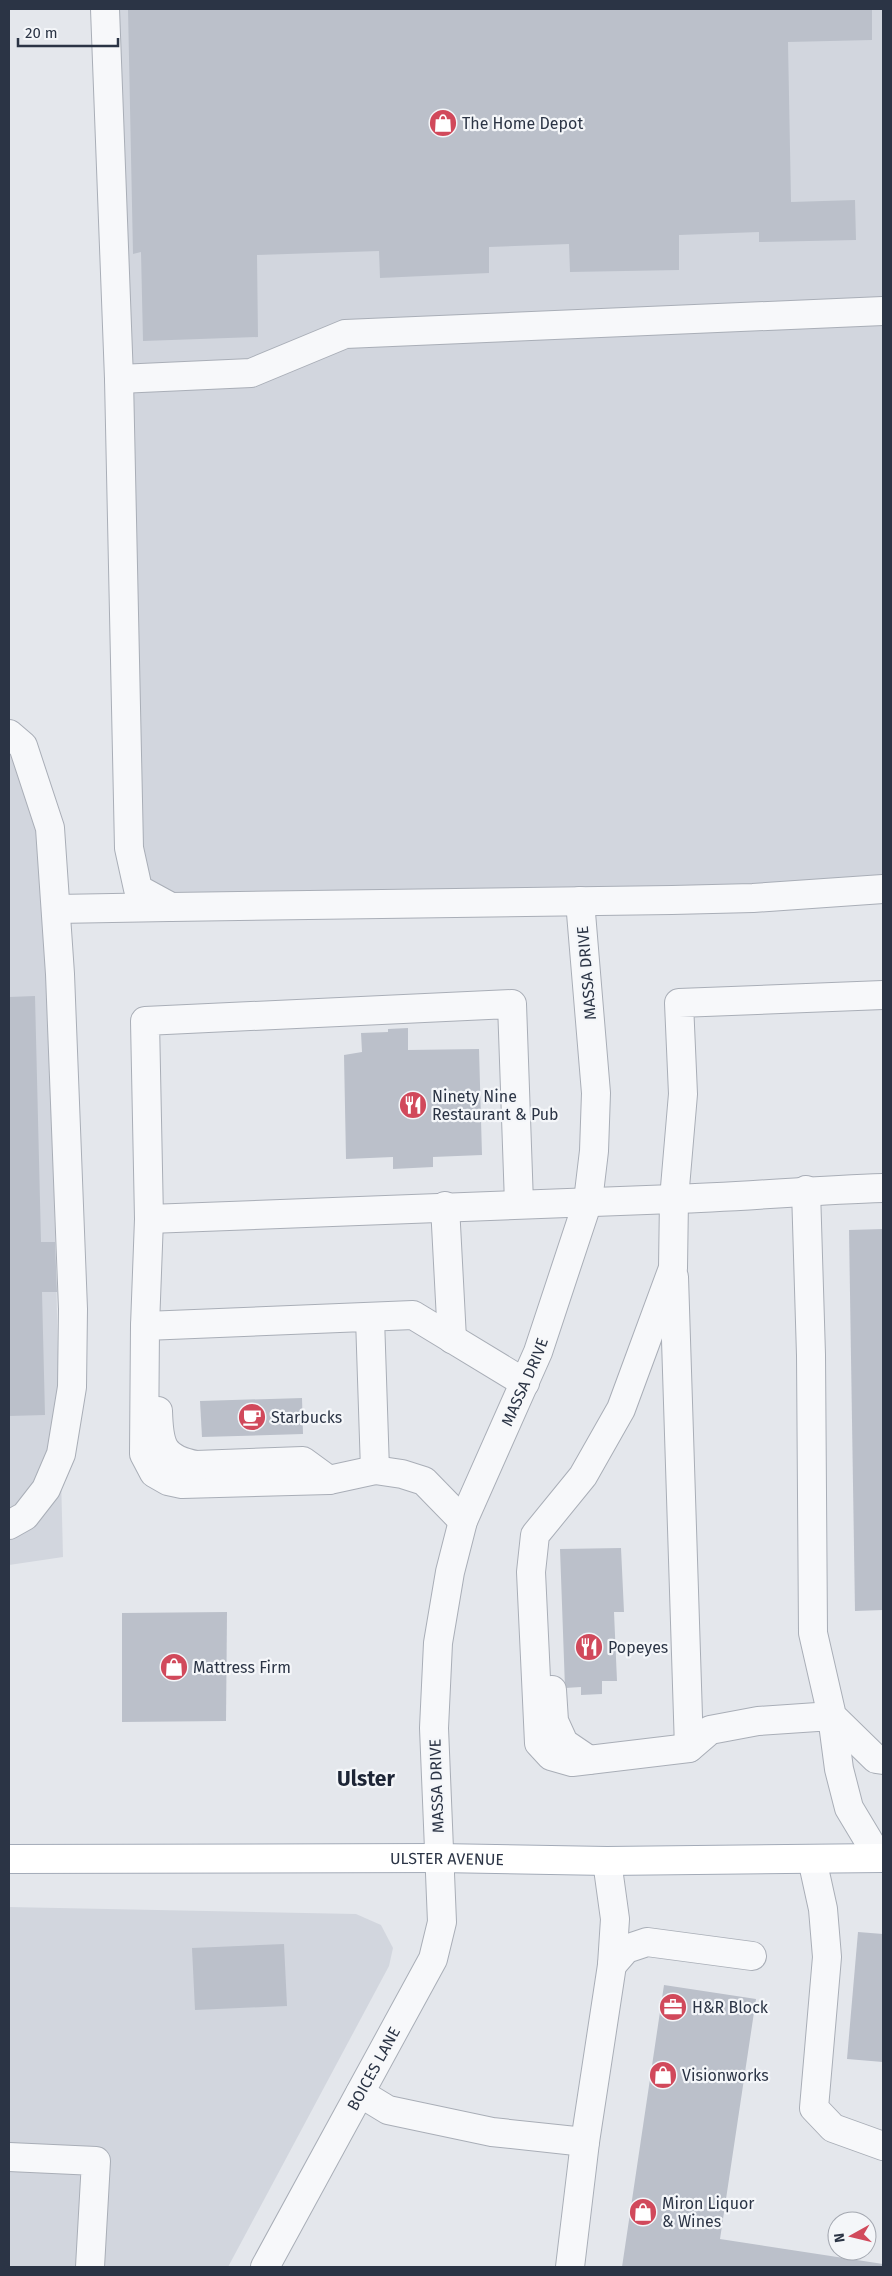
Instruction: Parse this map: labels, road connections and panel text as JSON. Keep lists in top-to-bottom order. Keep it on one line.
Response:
{"streets":{"main road":["ULSTER AVENUE"],"street":["MASSA DRIVE","BOICES LANE"]},"crossings":[["MASSA DRIVE","ULSTER AVENUE"],["MASSA DRIVE","BOICES LANE"],["ULSTER AVENUE","BOICES LANE"]],"districts":["Ulster"],"places":{"shop":["The Home Depot","Mattress Firm","Visionworks","Miron Liquor & Wines"],"restaurant":["Ninety Nine Restaurant & Pub","Popeyes"],"cafe":["Starbucks"],"office":["H&R Block"]},"scale_bar":"20 m","north":"left"}
